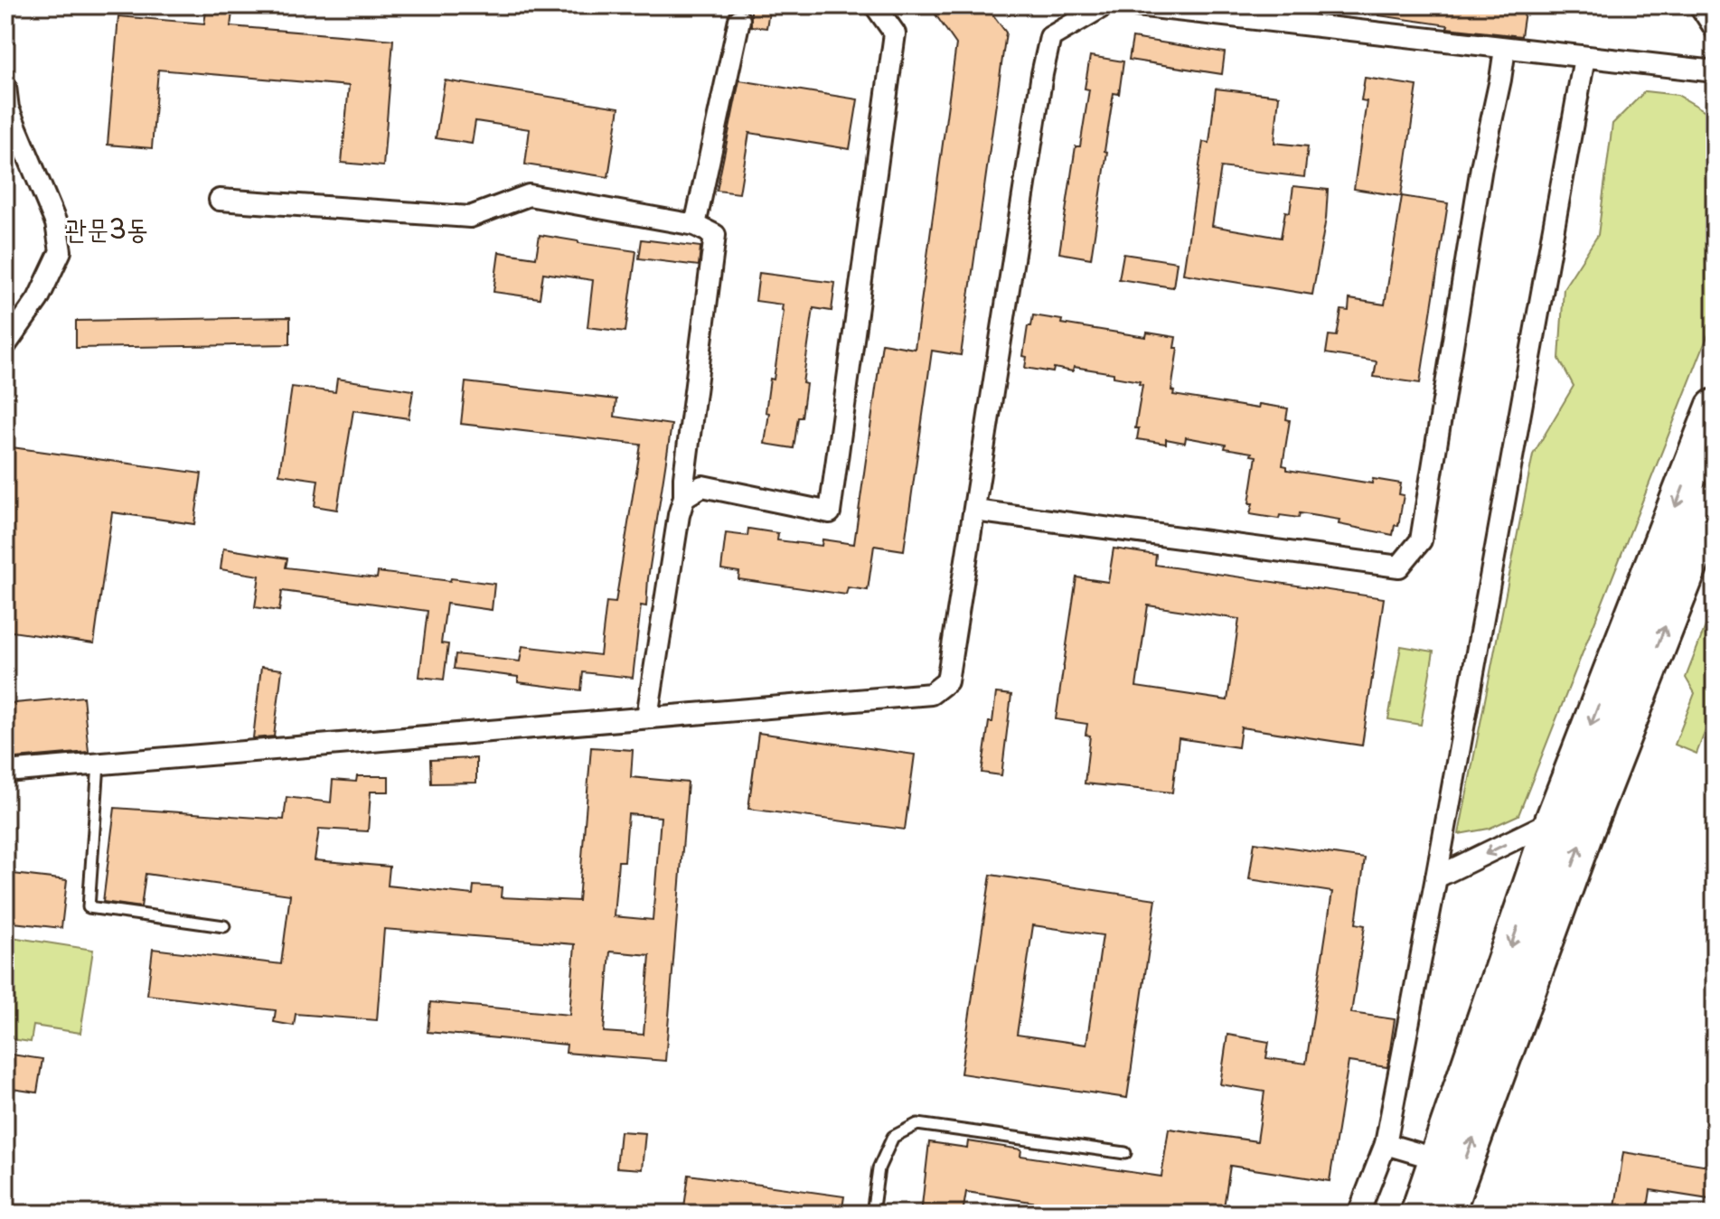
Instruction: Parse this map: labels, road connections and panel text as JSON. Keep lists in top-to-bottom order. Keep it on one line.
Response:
{"districts":["관문3동"]}
